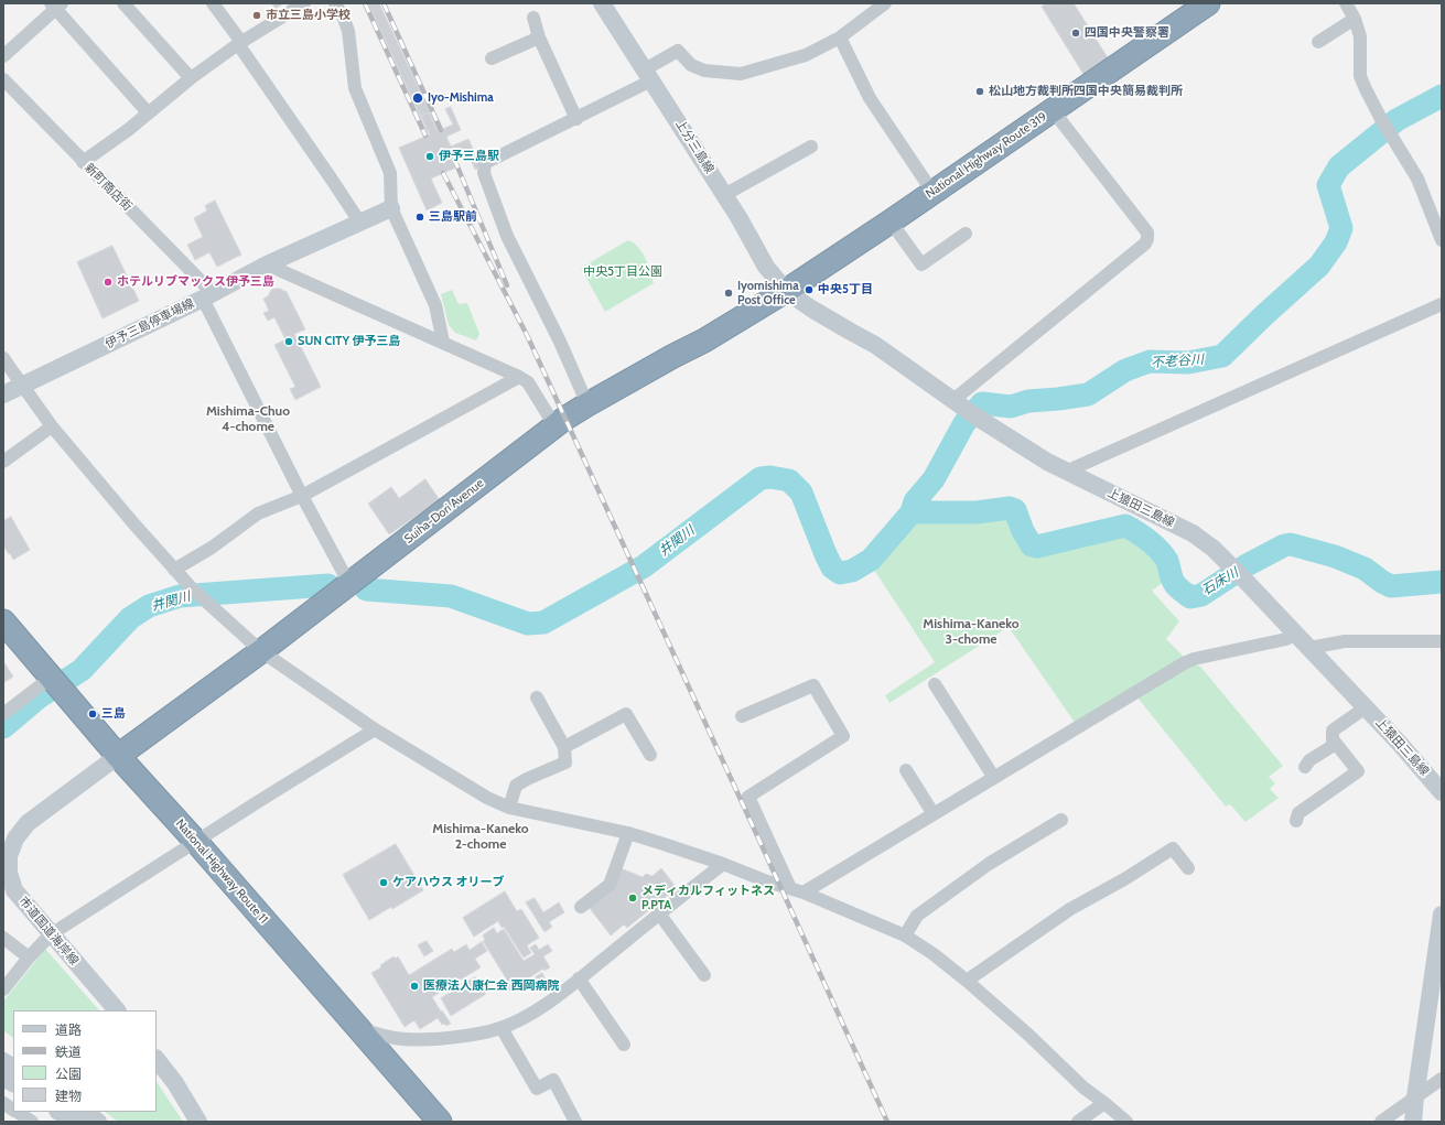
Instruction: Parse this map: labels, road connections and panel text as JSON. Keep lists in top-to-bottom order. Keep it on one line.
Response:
{"streets":{"highway":["National Highway Route 319","Suiha-Dori Avenue","National Highway Route 11"],"main road":["上分三島線","伊予三島停車場線","上猿田三島線","市道国道海岸線"],"street":["新町商店街"]},"crossings":[["上分三島線","National Highway Route 319"],["上分三島線","上猿田三島線"],["上分三島線","Suiha-Dori Avenue"],["National Highway Route 319","上猿田三島線"],["National Highway Route 319","Suiha-Dori Avenue"],["新町商店街","伊予三島停車場線"],["新町商店街","Suiha-Dori Avenue"],["上猿田三島線","Suiha-Dori Avenue"],["Suiha-Dori Avenue","National Highway Route 11"],["Suiha-Dori Avenue","市道国道海岸線"],["National Highway Route 11","市道国道海岸線"]],"districts":["Mishima-Chuo 4-chome","Mishima-Kaneko 3-chome","Mishima-Kaneko 2-chome"],"water":["不老谷川","井関川","石床川"],"parks":["中央5丁目公園"],"places":["市立三島小学校","四国中央警察署","松山地方裁判所四国中央簡易裁判所","Iyo-Mishima","伊予三島駅","三島駅前","ホテルリブマックス伊予三島","中央5丁目","Iyomishima Post Office","SUN CITY 伊予三島","三島","ケアハウス オリーブ","メディカルフィットネス P.PTA","医療法人康仁会 西岡病院"],"legend":["道路","鉄道","公園","建物"]}
